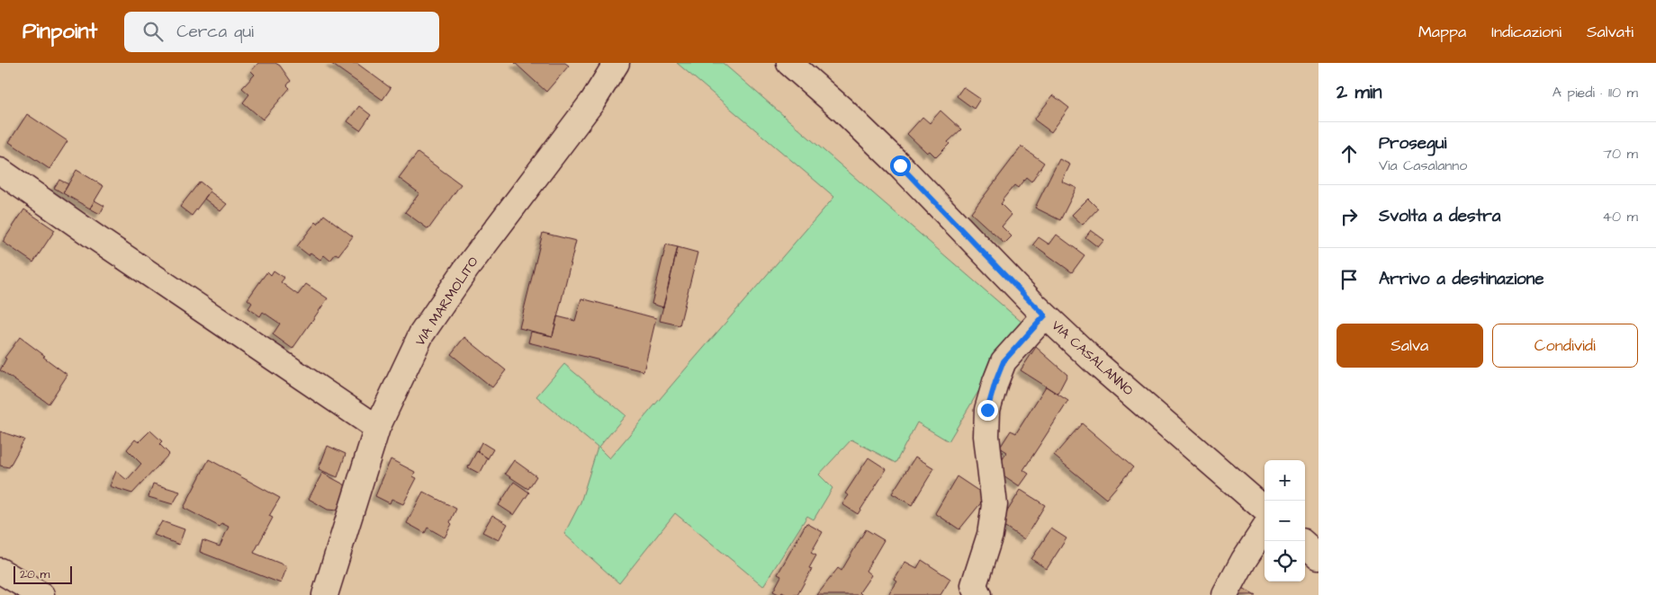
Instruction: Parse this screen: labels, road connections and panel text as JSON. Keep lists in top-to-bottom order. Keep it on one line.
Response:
{"streets":{"street":["VIA MARMOLITO","VIA CASALANNO"]},"scale_bar":"20 m","page":{"header":"Pinpoint","search":"Cerca qui","nav":["Mappa","Indicazioni","Salvati"],"heading":["2 min","A piedi · 110 m"],"list":[["Prosegui","Via Casalanno","70 m"],["Svolta a destra","40 m"],"Arrivo a destinazione"],"buttons":["Salva","Condividi"],"map_buttons":["+","−"],"scale":"20 m"}}
